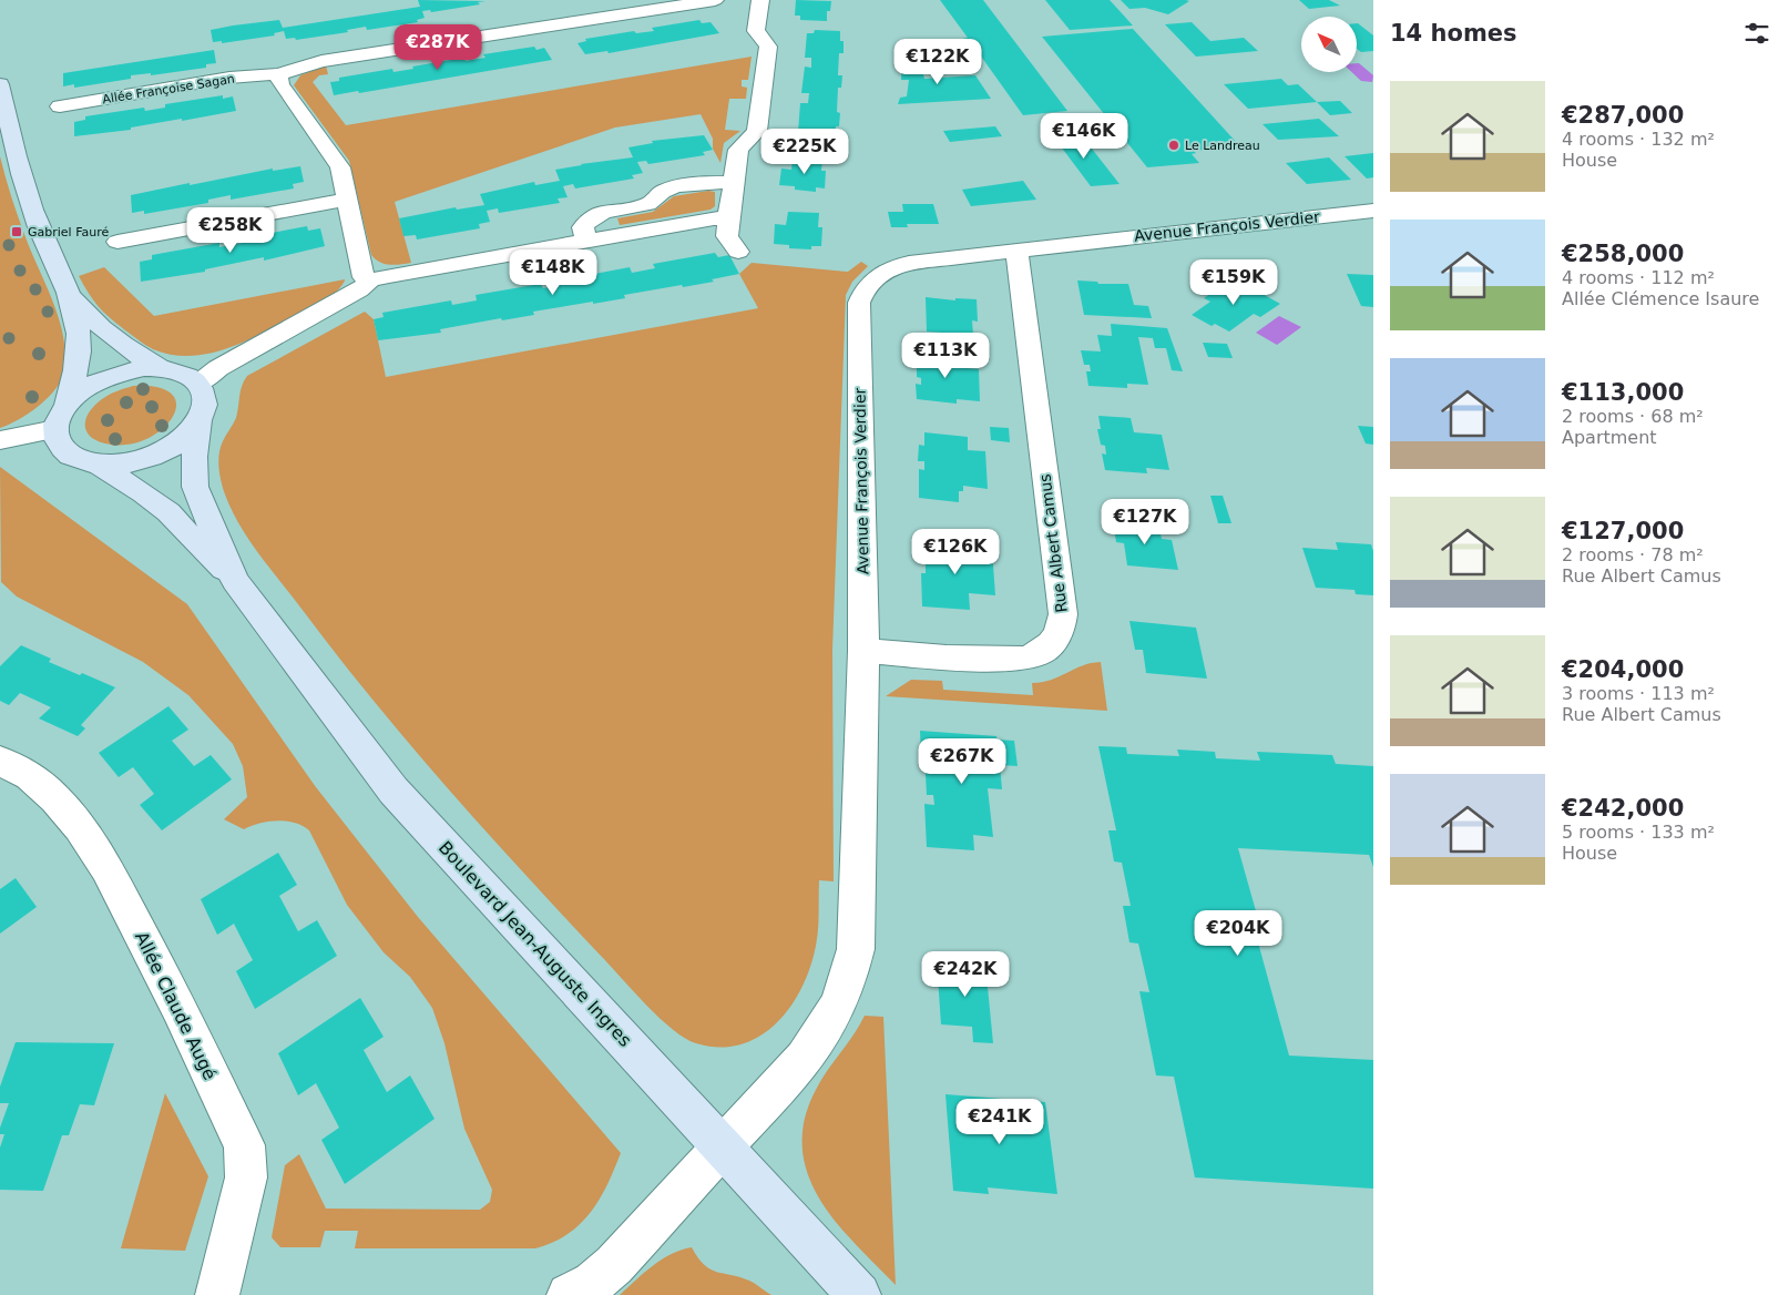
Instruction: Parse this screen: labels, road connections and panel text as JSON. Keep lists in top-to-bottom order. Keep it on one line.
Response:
{"streets":{"main road":["Boulevard Jean-Auguste Ingres"],"street":["Allée Françoise Sagan","Avenue François Verdier","Rue Albert Camus","Allée Claude Augé"]},"crossings":[["Avenue François Verdier","Rue Albert Camus"],["Avenue François Verdier","Boulevard Jean-Auguste Ingres"]],"places":{"other":["Le Landreau"],"transit":["Gabriel Fauré"]},"north":"top left","page":{"heading":"14 homes","price":["€287K","€122K","€146K","€225K","€258K","€148K","€159K","€113K","€127K","€126K","€267K","€204K","€242K","€241K"],"list":[{"name":"€287,000","note":"4 rooms · 132 m² · House"},{"name":"€258,000","note":"4 rooms · 112 m² · Allée Clémence Isaure"},{"name":"€113,000","note":"2 rooms · 68 m² · Apartment"},{"name":"€127,000","note":"2 rooms · 78 m² · Rue Albert Camus"},{"name":"€204,000","note":"3 rooms · 113 m² · Rue Albert Camus"},{"name":"€242,000","note":"5 rooms · 133 m² · House"}]}}
